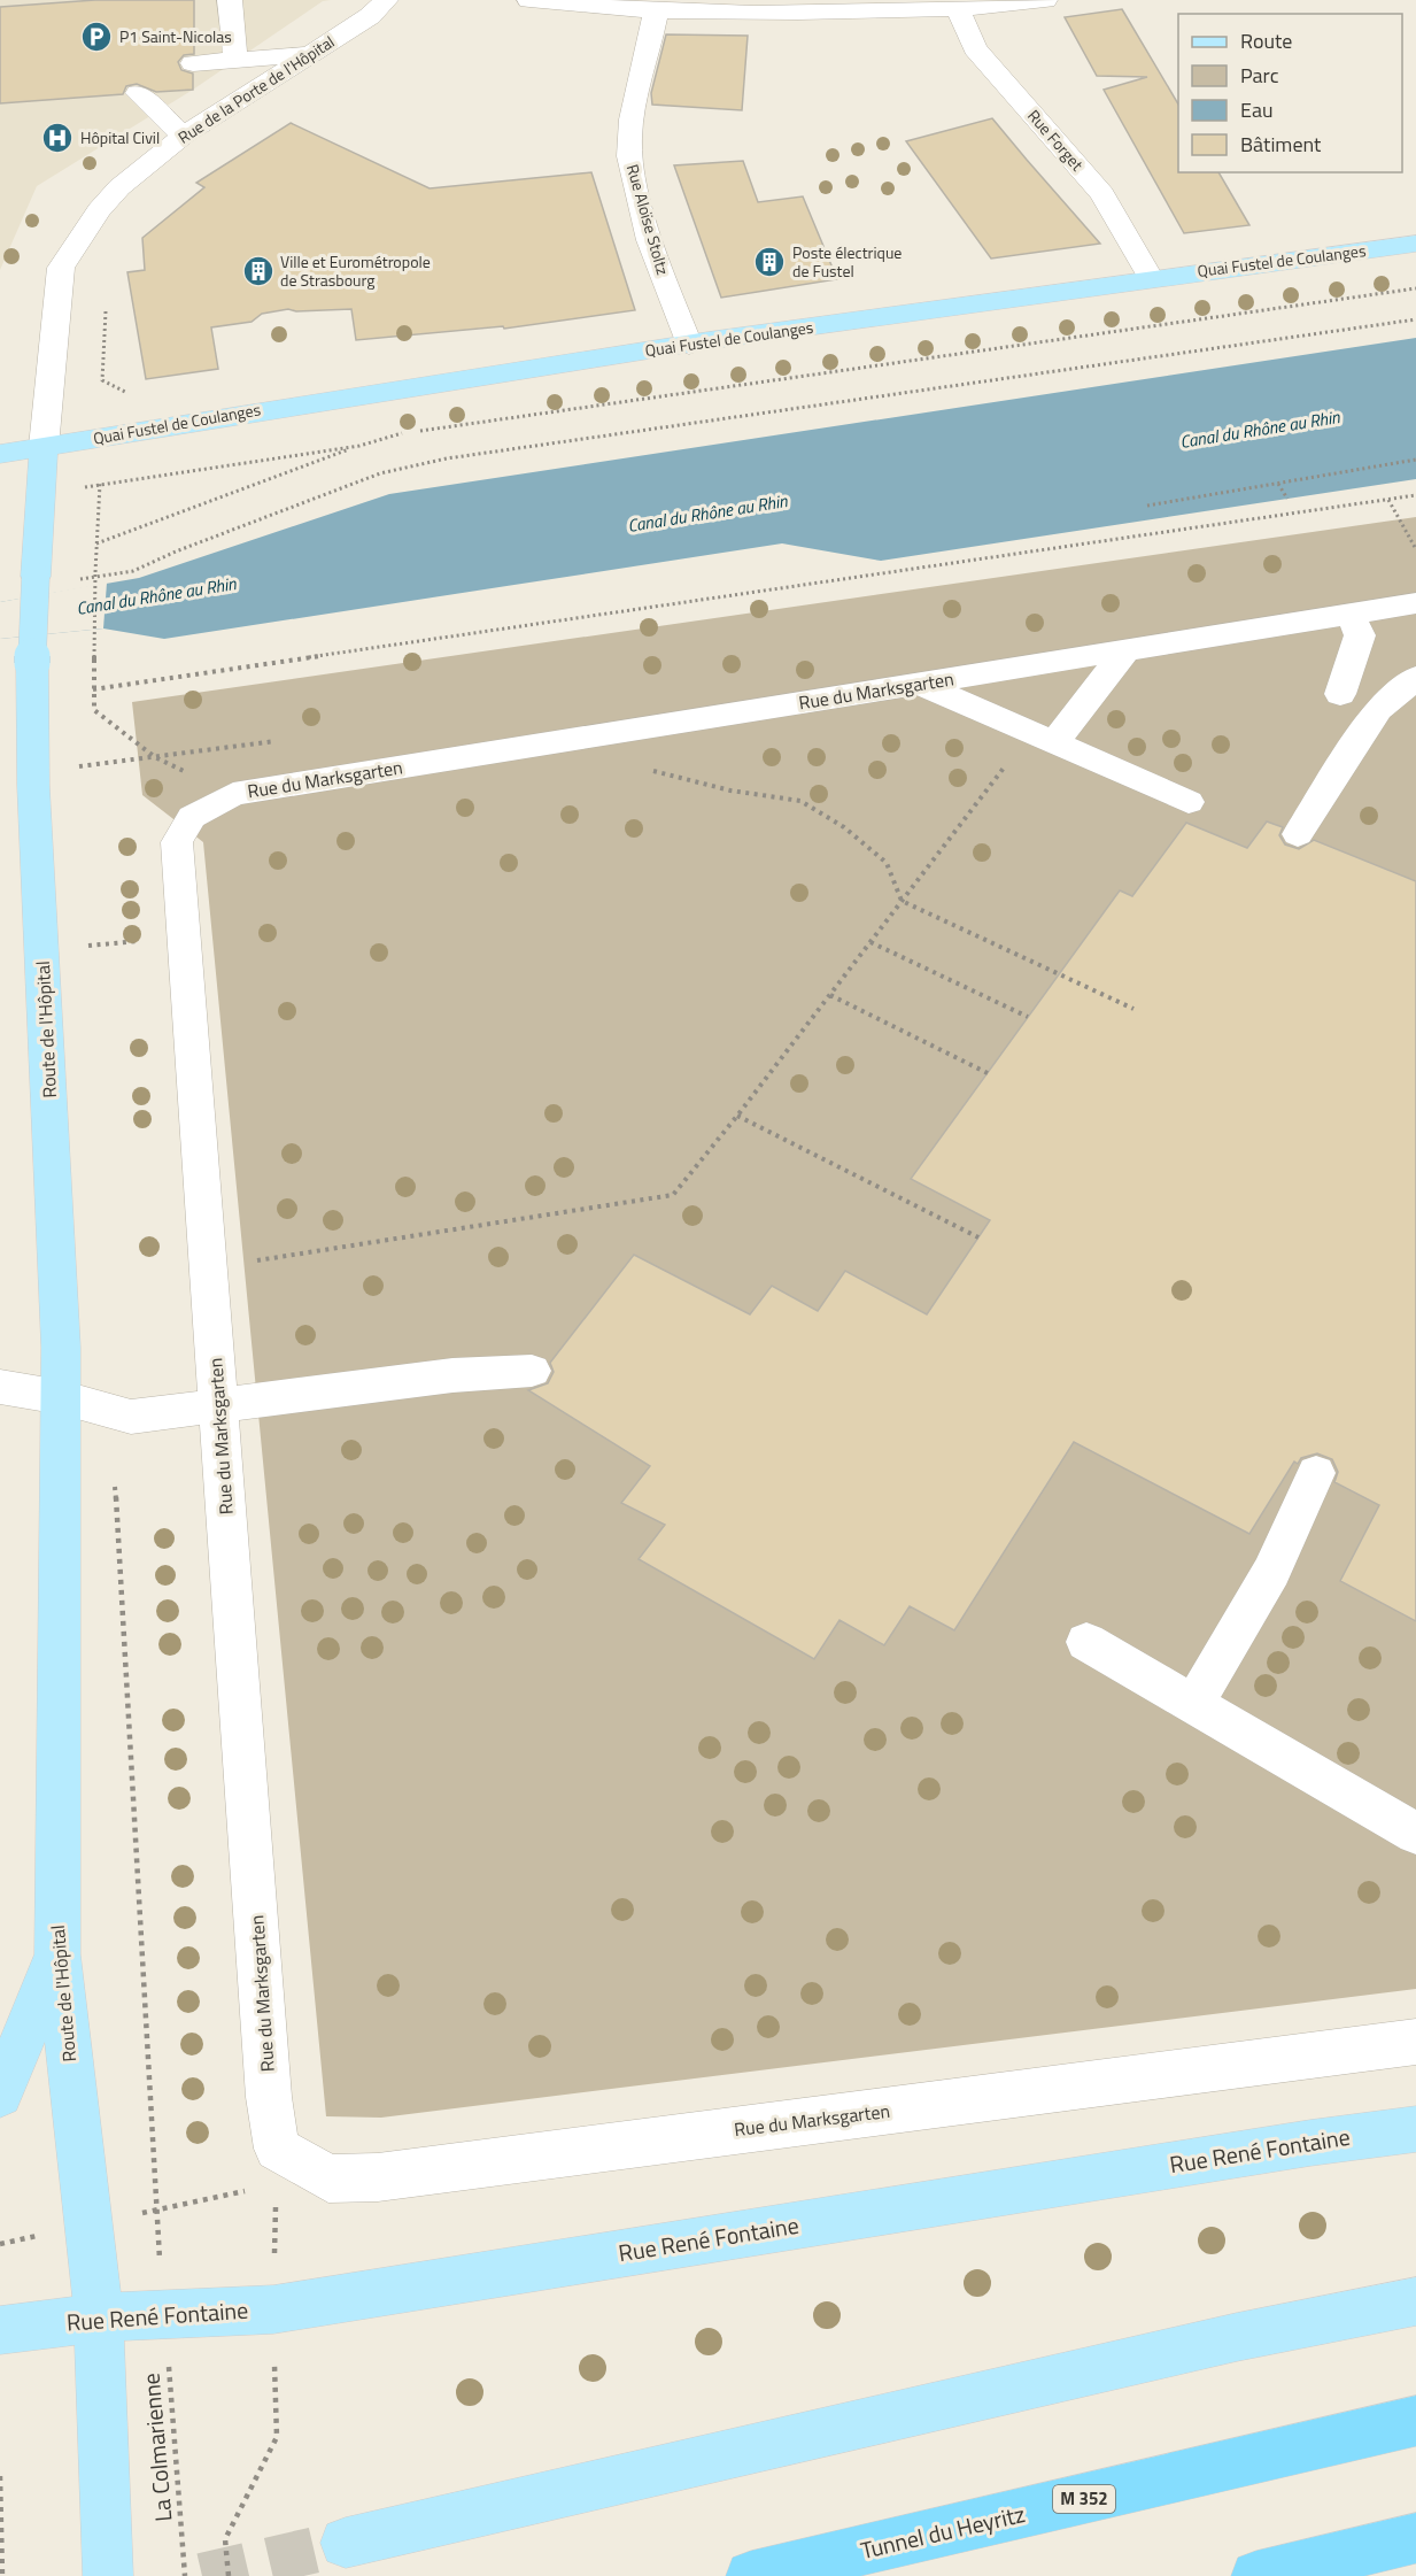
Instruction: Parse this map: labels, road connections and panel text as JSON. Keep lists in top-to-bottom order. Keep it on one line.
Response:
{"streets":{"highway":["M 352","Tunnel du Heyritz"],"main road":["Quai Fustel de Coulanges","Route de l'Hôpital","Rue René Fontaine"],"street":["Rue de la Porte de l'Hôpital","Rue Forget","Rue Aloïse Stoltz","Rue du Marksgarten"],"path":["La Colmarienne"]},"crossings":[["Rue de la Porte de l'Hôpital","Quai Fustel de Coulanges"],["Rue de la Porte de l'Hôpital","Route de l'Hôpital"],["Rue Forget","Quai Fustel de Coulanges"],["Rue Aloïse Stoltz","Quai Fustel de Coulanges"],["Quai Fustel de Coulanges","Route de l'Hôpital"],["Route de l'Hôpital","Rue René Fontaine"],["Rue René Fontaine","La Colmarienne"]],"water":["Canal du Rhône au Rhin"],"places":{"parking":["P1 Saint-Nicolas"],"hospital":["Hôpital Civil"],"building":["Poste électrique de Fustel","Ville et Eurométropole de Strasbourg"]},"legend":["Route","Parc","Eau","Bâtiment"]}
